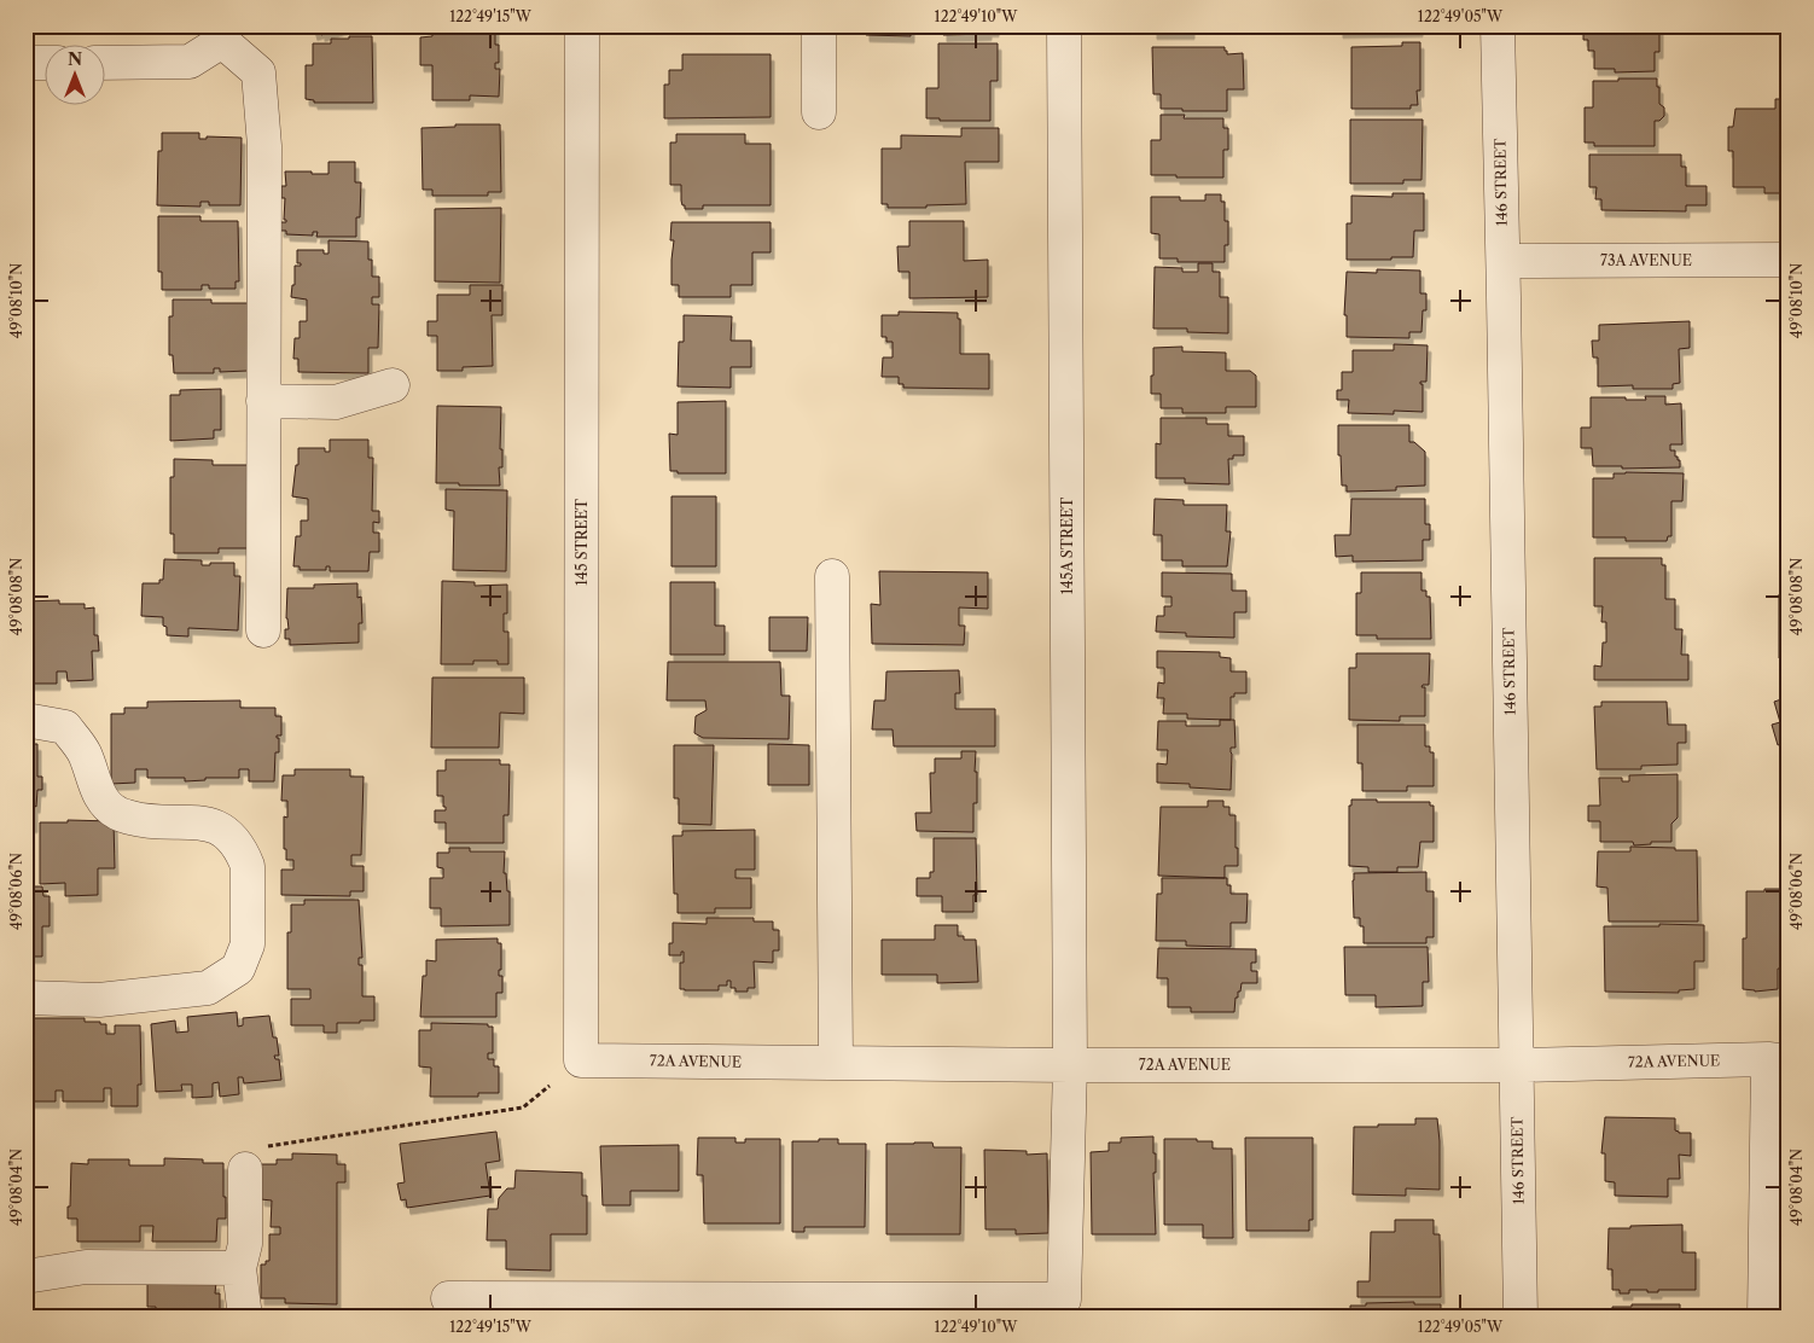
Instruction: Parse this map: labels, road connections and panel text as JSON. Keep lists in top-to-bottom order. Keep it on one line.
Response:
{"streets":{"street":["146 STREET","73A AVENUE","145 STREET","145A STREET","72A AVENUE"]},"crossings":[["146 STREET","73A AVENUE"],["146 STREET","72A AVENUE"],["145 STREET","72A AVENUE"],["145A STREET","72A AVENUE"]],"north":"top","coordinates":["122°49'15\"W","122°49'10\"W","122°49'05\"W","49°08'10\"N","49°08'08\"N","49°08'06\"N","49°08'04\"N"]}
